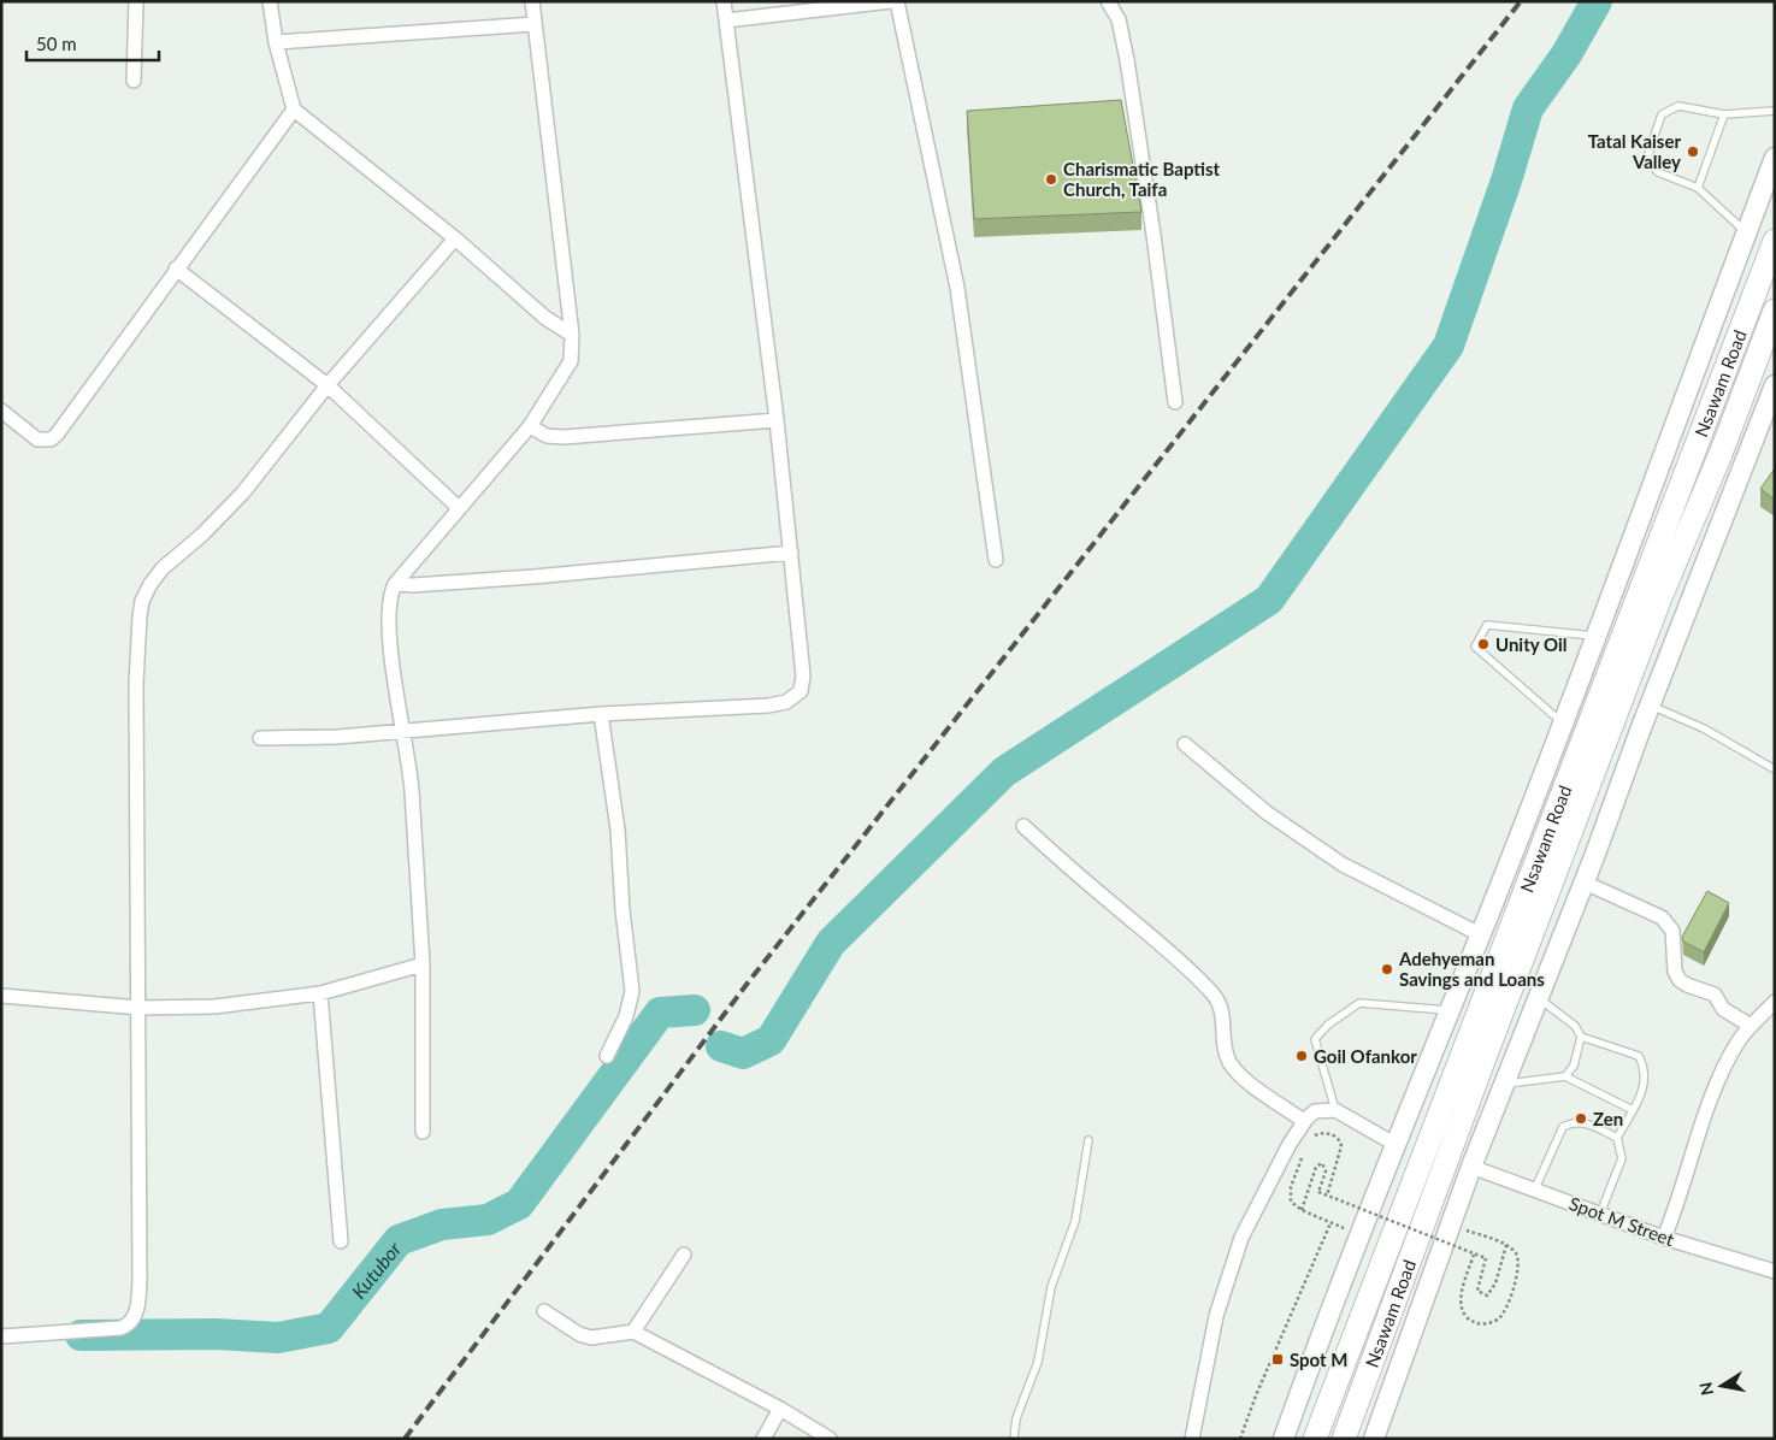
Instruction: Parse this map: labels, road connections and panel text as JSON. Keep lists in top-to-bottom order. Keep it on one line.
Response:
{"streets":{"highway":["Nsawam Road"],"street":["Spot M Street"]},"water":["Kutubor"],"places":{"other":["Tatal Kaiser Valley","Charismatic Baptist Church, Taifa","Unity Oil","Adehyeman Savings and Loans","Goil Ofankor","Zen"],"transit":["Spot M"]},"scale_bar":"50 m","north":"left"}
